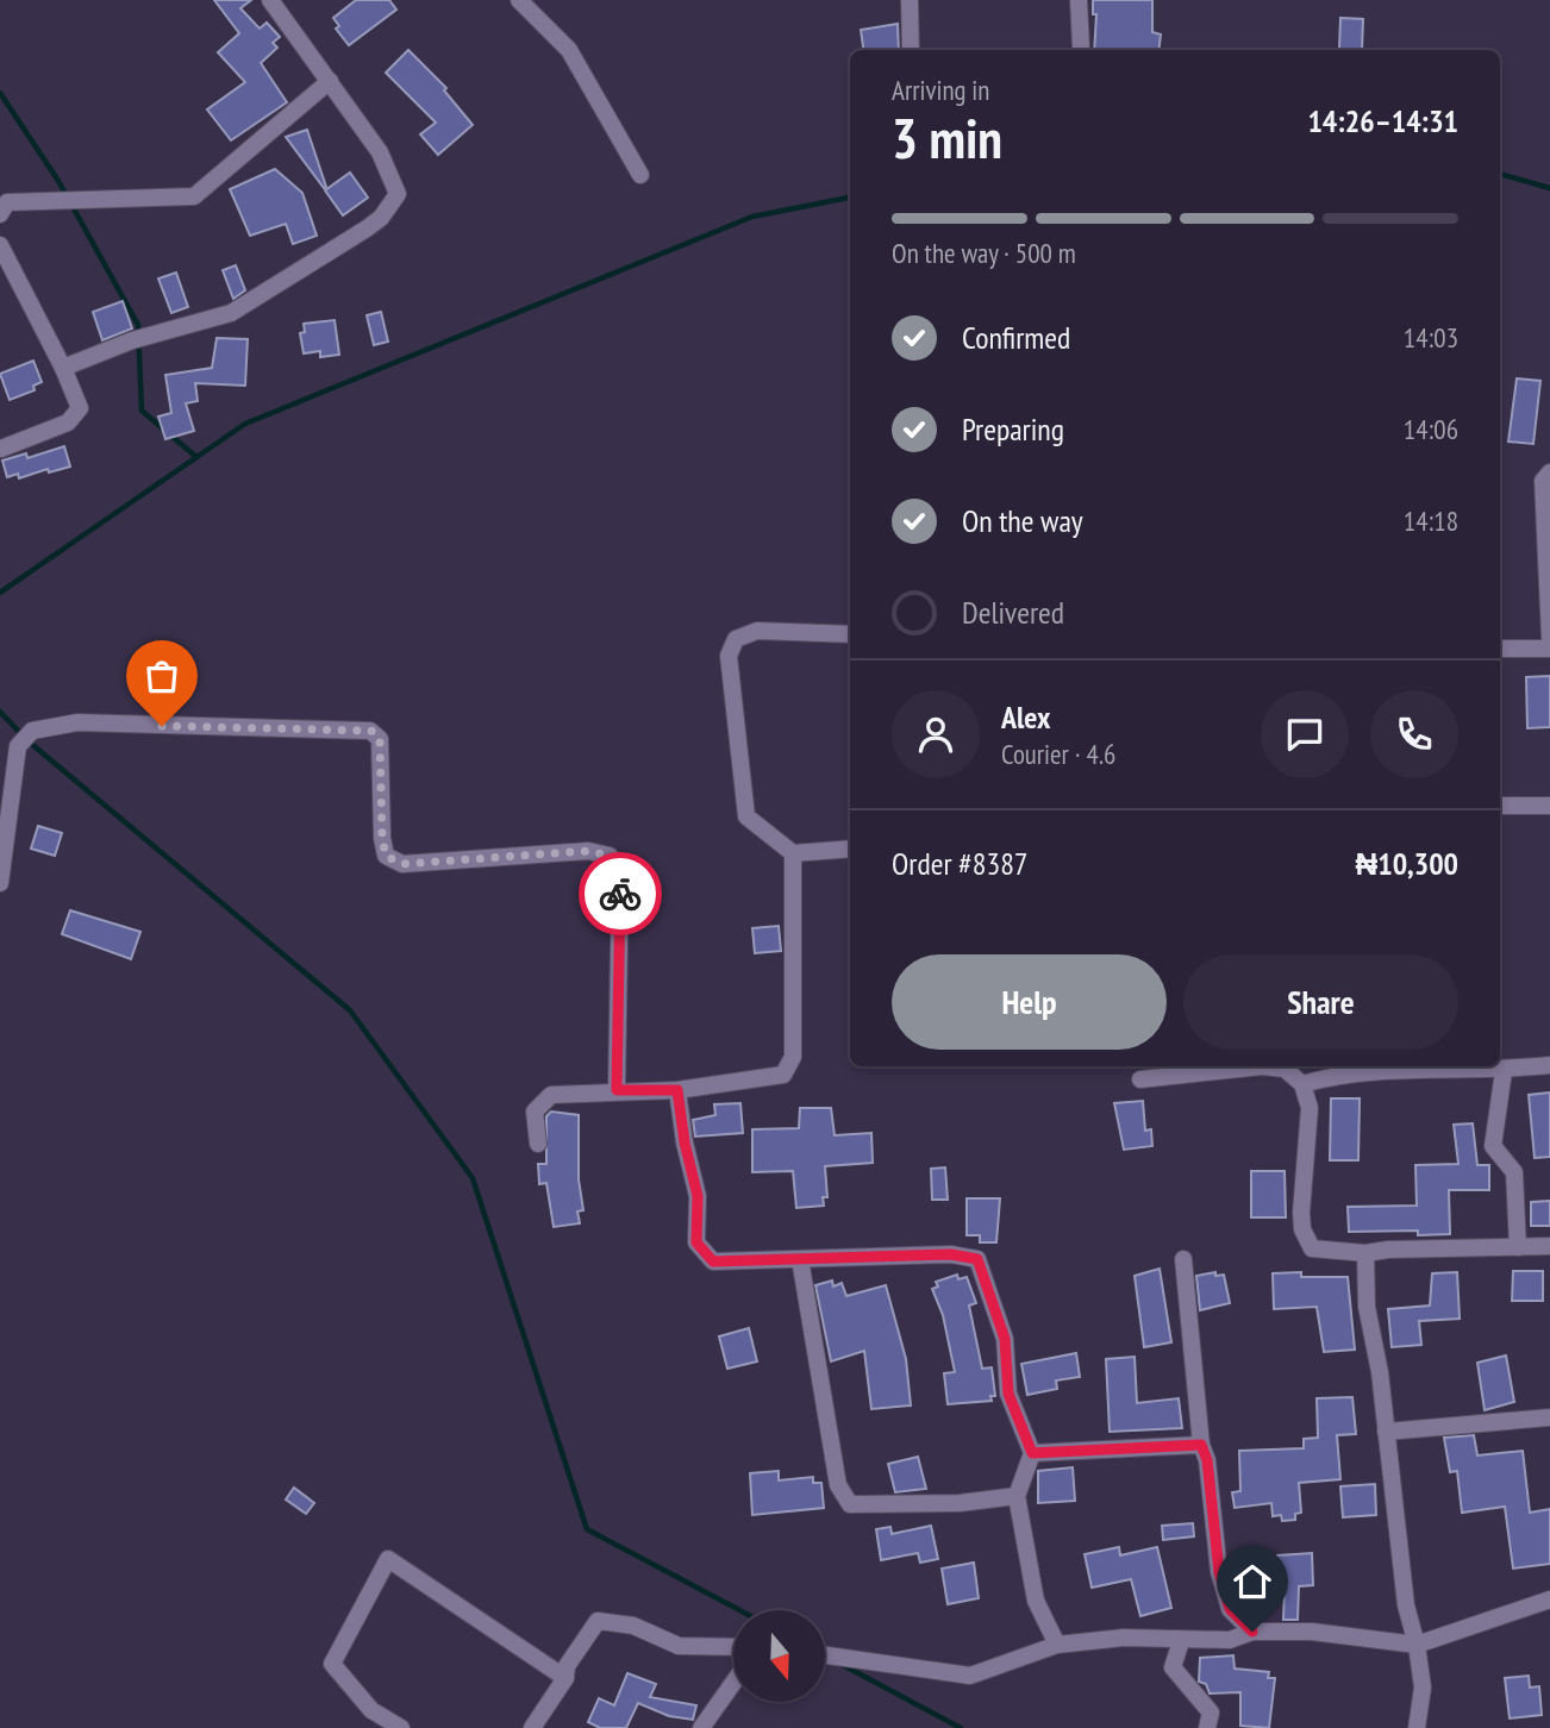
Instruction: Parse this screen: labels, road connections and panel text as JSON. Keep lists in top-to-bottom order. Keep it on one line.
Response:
{"north":"bottom","page":{"heading":["3 min","Arriving in","14:26–14:31"],"panel":["Alex","Courier · 4.6","Order #8387","₦10,300"],"bar":"On the way · 500 m","list":[["Confirmed","14:03"],["Preparing","14:06"],["On the way","14:18"],"Delivered"],"buttons":["Help","Share"]}}
